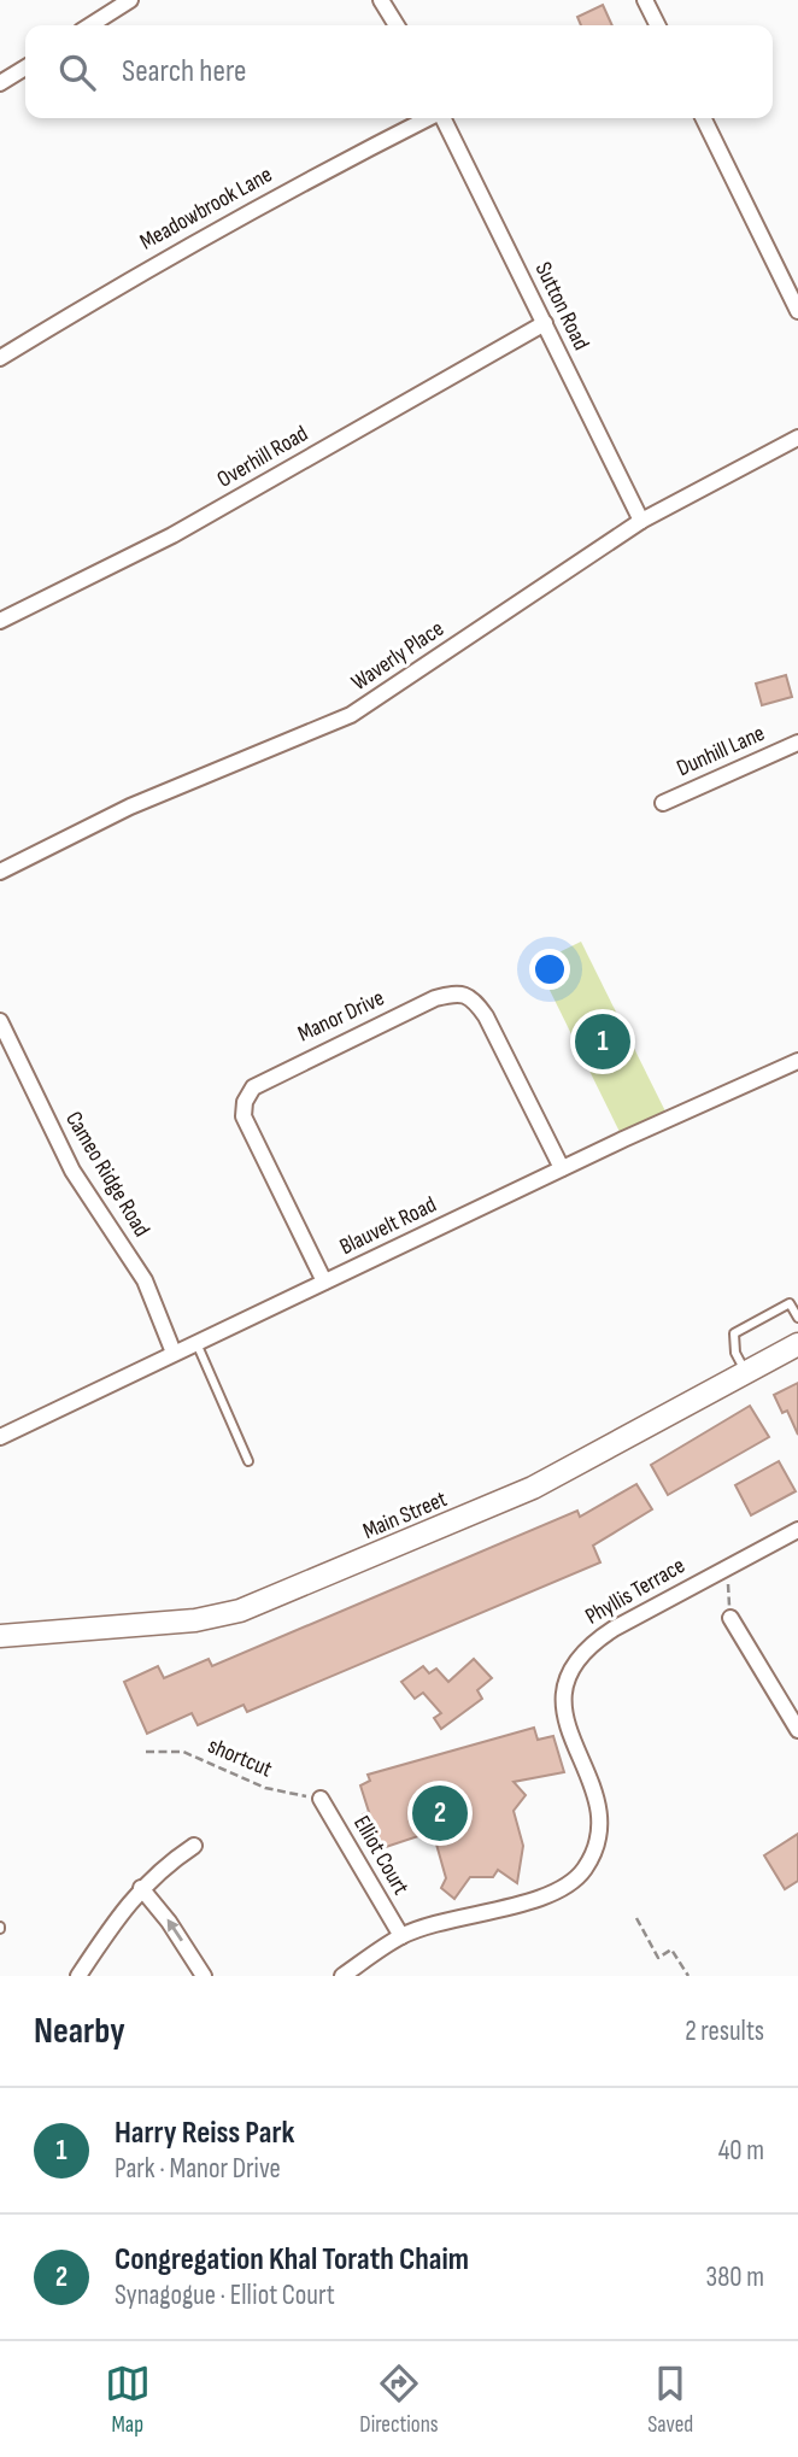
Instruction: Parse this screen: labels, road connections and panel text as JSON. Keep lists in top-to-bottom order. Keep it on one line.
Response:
{"streets":{"main road":["Main Street"],"street":["Meadowbrook Lane","Sutton Road","Overhill Road","Waverly Place","Dunhill Lane","Manor Drive","Cameo Ridge Road","Blauvelt Road","Phyllis Terrace","Elliot Court"],"path":["shortcut"]},"crossings":[["Sutton Road","Overhill Road"],["Sutton Road","Waverly Place"],["Manor Drive","Blauvelt Road"],["Cameo Ridge Road","Blauvelt Road"],["Phyllis Terrace","Elliot Court"],["shortcut","Elliot Court"]],"page":{"search":"Search here","pins":["1","2"],"heading":["Nearby","2 results"],"list":[{"mark":"1","name":"Harry Reiss Park","note":"Park · Manor Drive","value":"40 m"},{"mark":"2","name":"Congregation Khal Torath Chaim","note":"Synagogue · Elliot Court","value":"380 m"}],"nav":["Map","Directions","Saved"]}}
